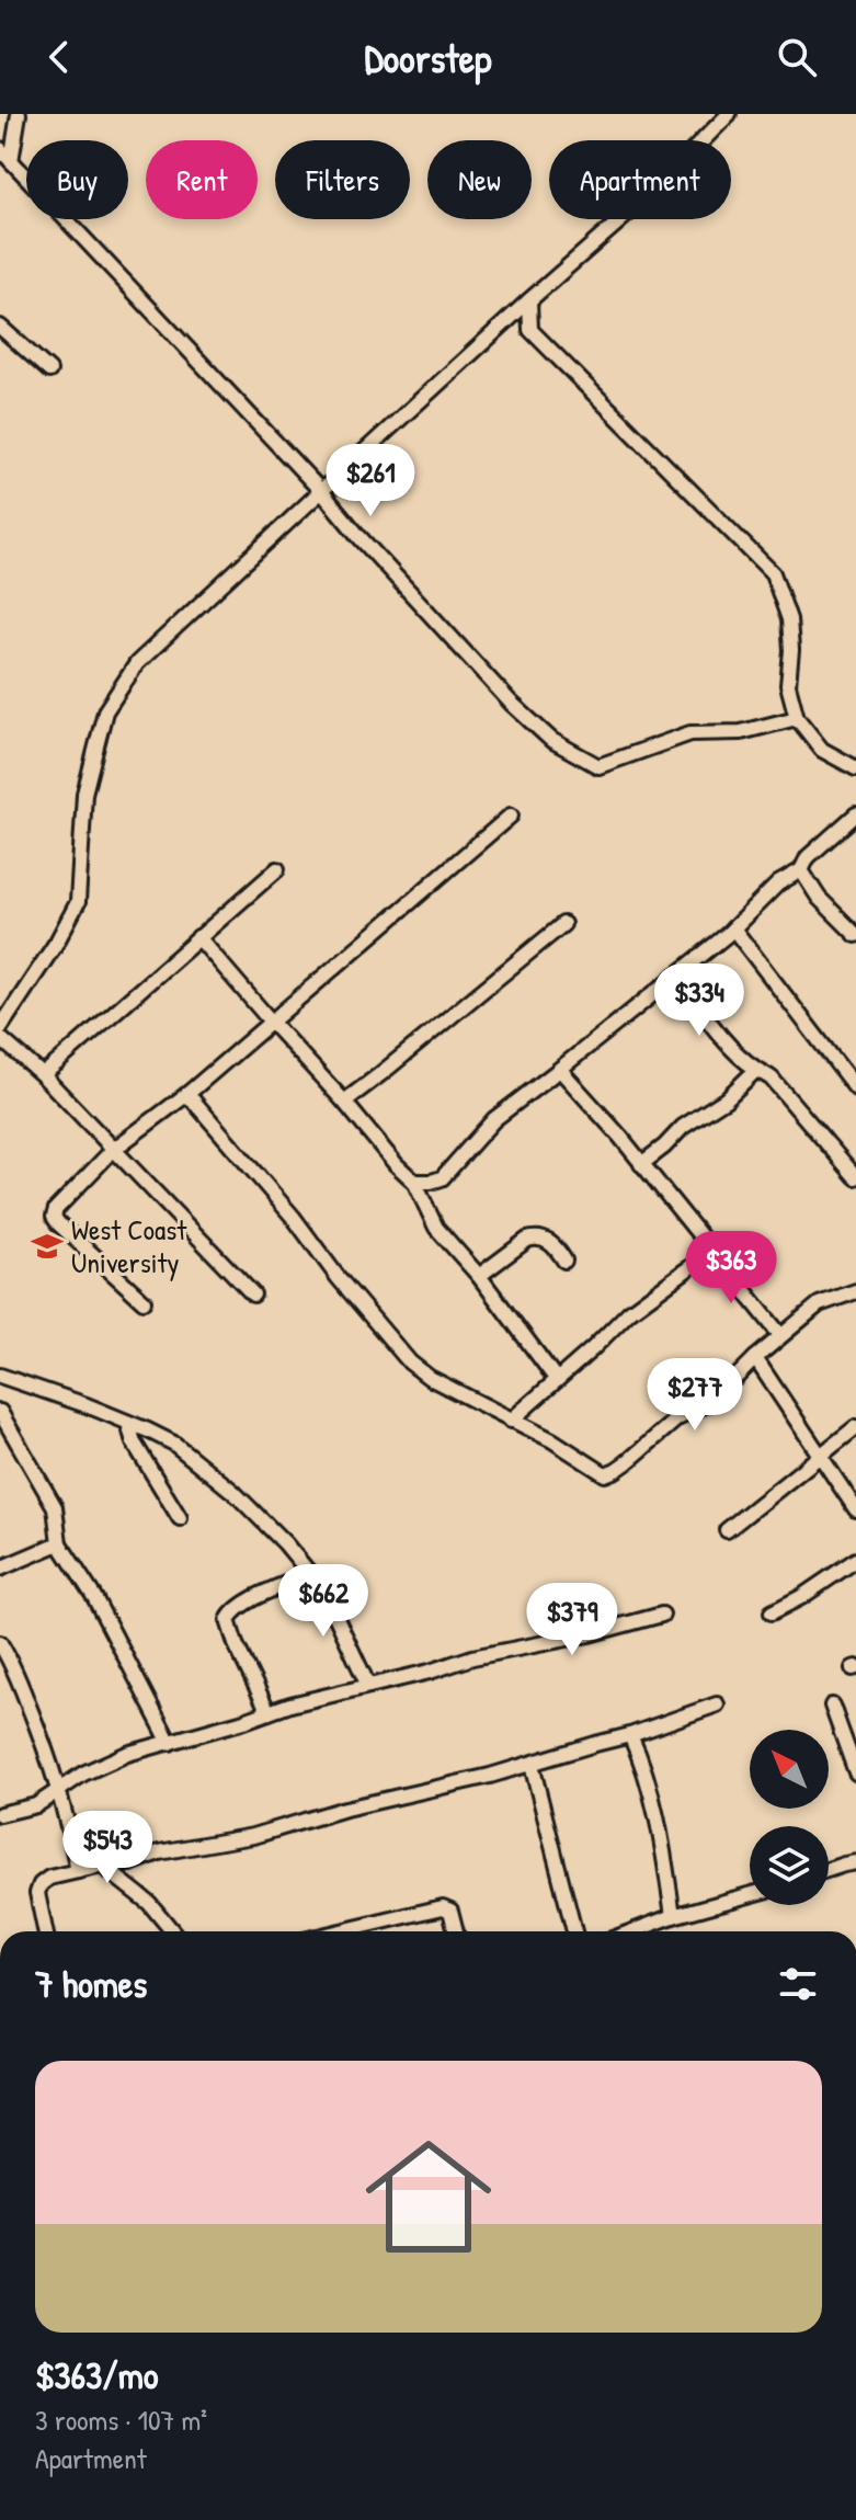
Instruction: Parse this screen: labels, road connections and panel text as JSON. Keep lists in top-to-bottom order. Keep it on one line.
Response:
{"places":{"school or university":["West Coast University"]},"north":"top left","page":{"header":"Doorstep","chip":["Buy","Rent","Filters","New","Apartment"],"price":["$261","$334","$363","$277","$662","$379","$543"],"heading":"7 homes","list":[{"name":"$363/mo","note":"3 rooms · 107 m² · Apartment"}]}}
